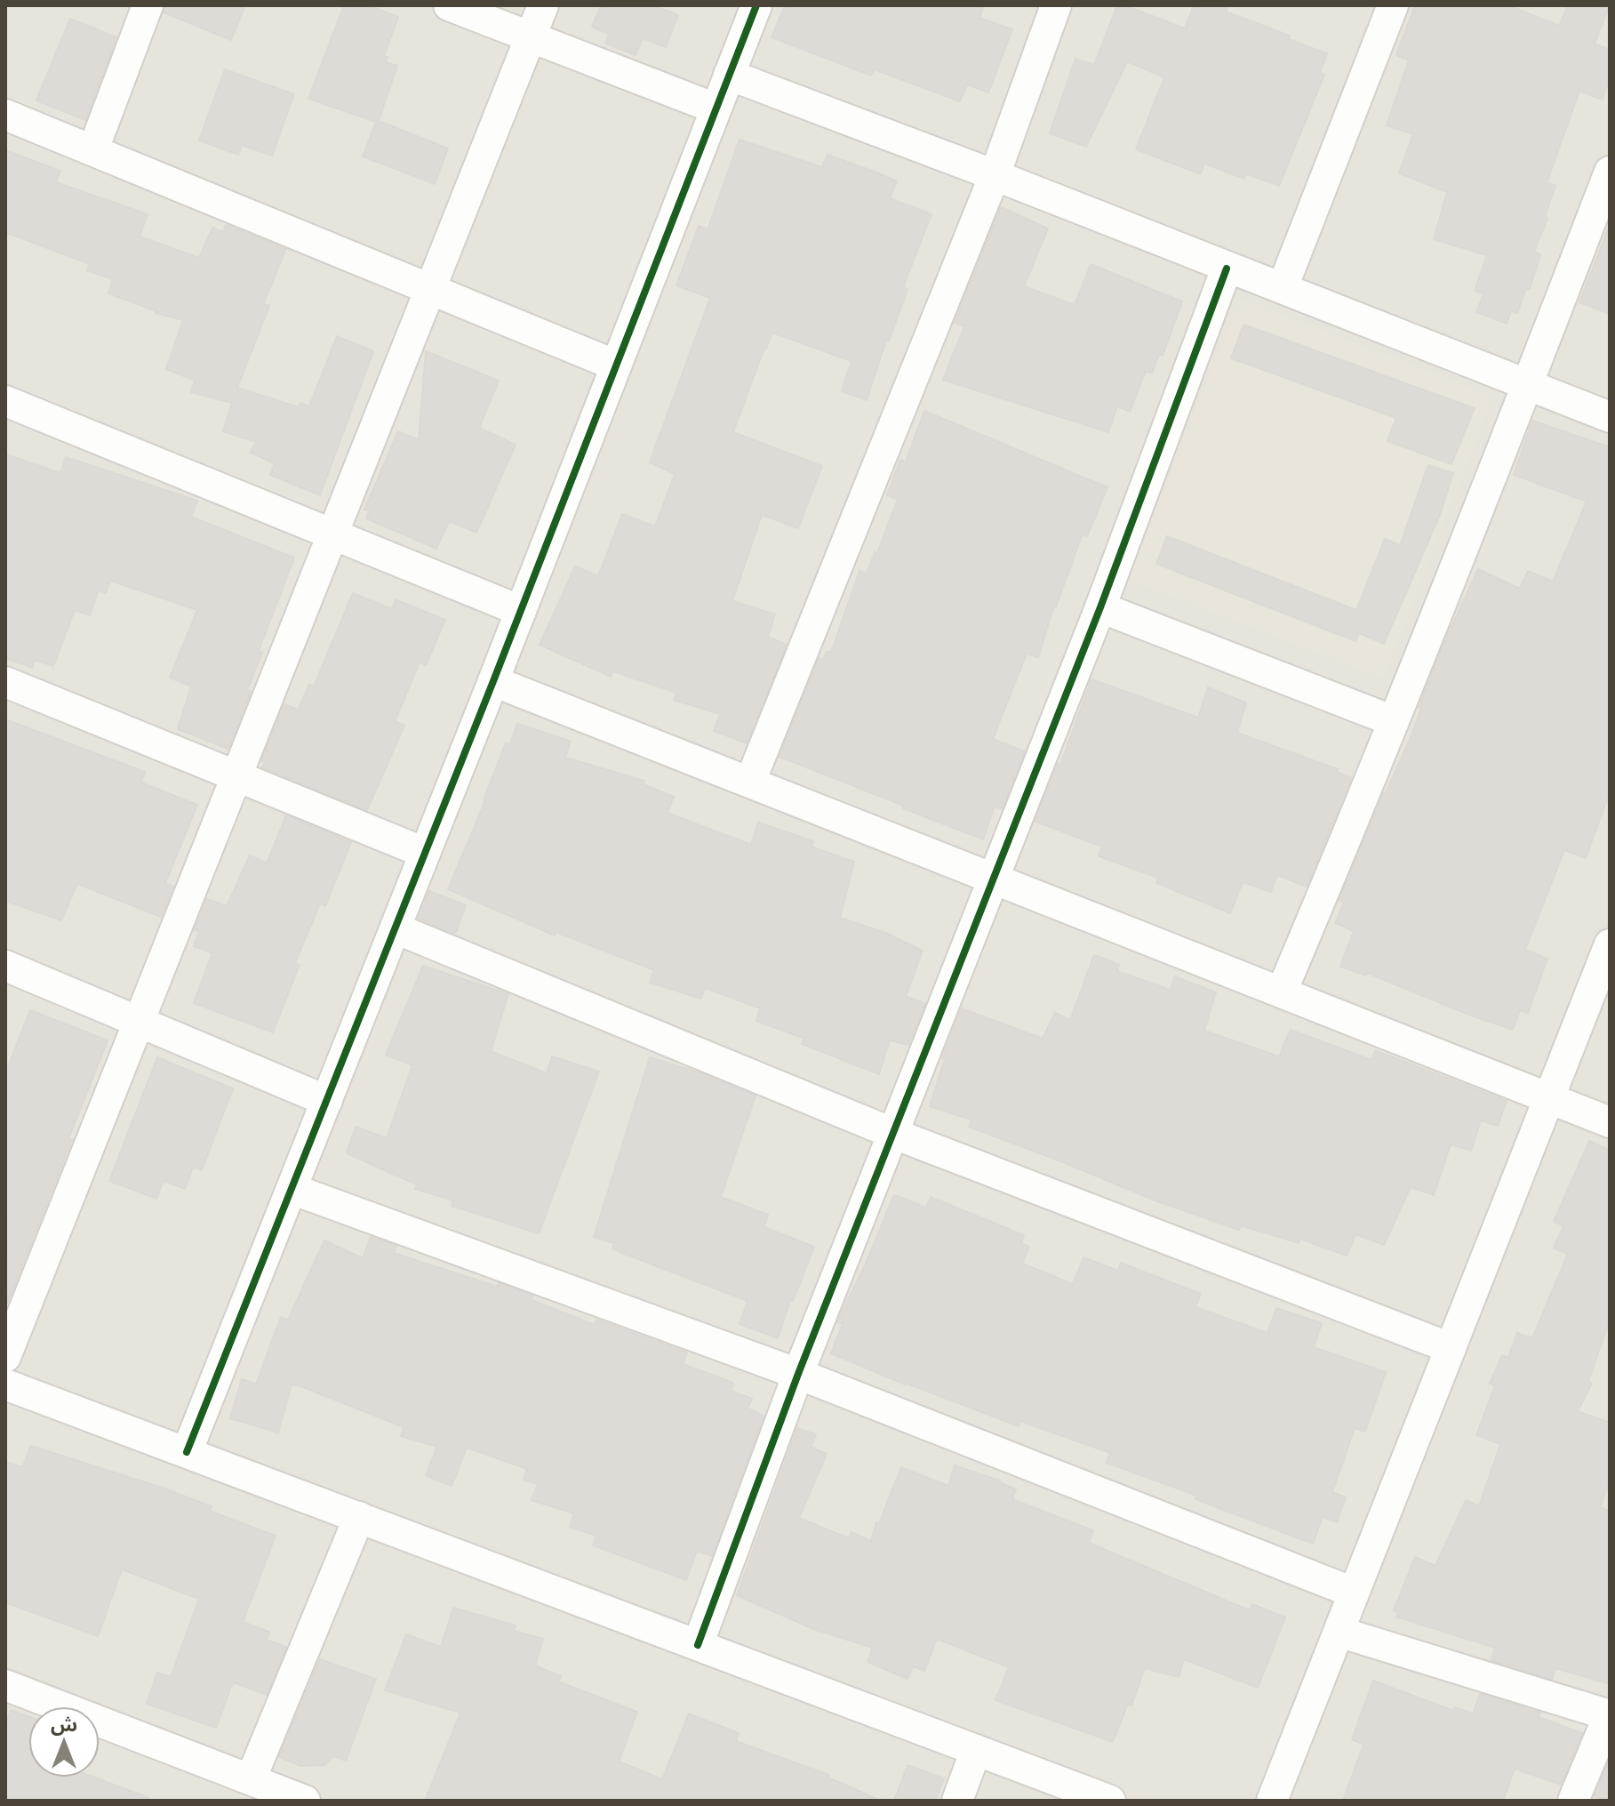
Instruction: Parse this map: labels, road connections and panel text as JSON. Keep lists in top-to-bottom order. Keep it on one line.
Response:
{"north":"top"}
